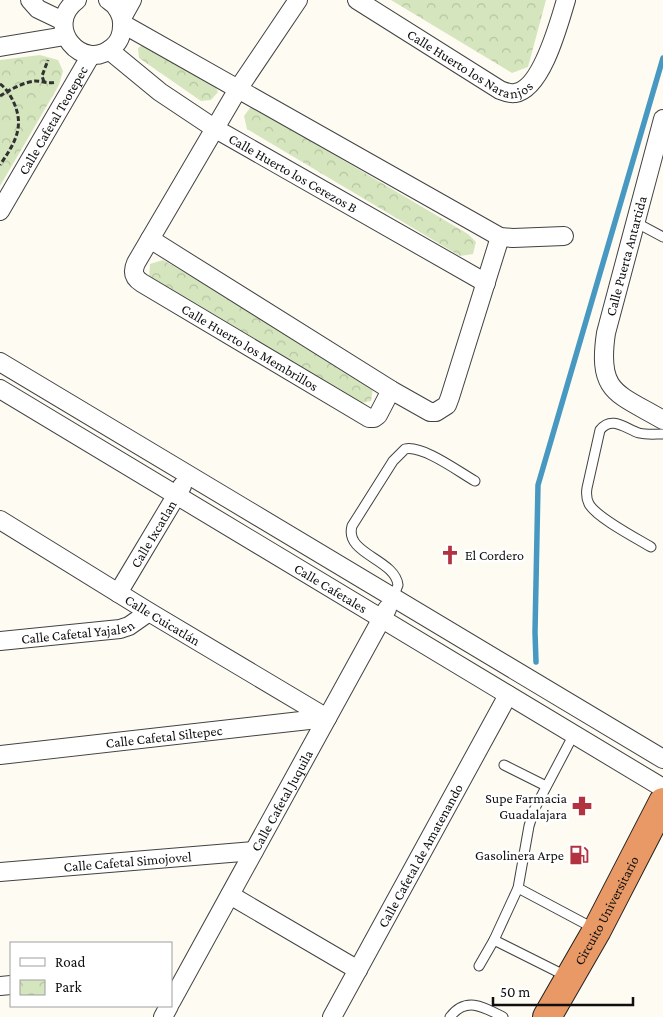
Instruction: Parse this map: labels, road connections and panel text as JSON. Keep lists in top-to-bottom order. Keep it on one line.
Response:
{"streets":{"highway":["Circuito Universitario"],"street":["Calle Huerto los Naranjos","Calle Cafetal Teotepec","Calle Huerto los Cerezos B","Calle Puerta Antartida","Calle Huerto los Membrillos","Calle Ixcatlan","Calle Cafetales","Calle Cuicatlán","Calle Cafetal Yajalen","Calle Cafetal Siltepec","Calle Cafetal Juquila","Calle Cafetal de Amatenando","Calle Cafetal Simojovel"]},"crossings":[["Calle Huerto los Cerezos B","Calle Huerto los Membrillos"],["Calle Ixcatlan","Calle Cafetales"],["Calle Ixcatlan","Calle Cuicatlán"],["Calle Cafetales","Calle Cafetal Juquila"],["Calle Cafetales","Calle Cafetal de Amatenando"],["Calle Cuicatlán","Calle Cafetal Yajalen"],["Calle Cuicatlán","Calle Cafetal Siltepec"],["Calle Cuicatlán","Calle Cafetal Juquila"],["Calle Cafetal Siltepec","Calle Cafetal Juquila"],["Calle Cafetal Juquila","Calle Cafetal Simojovel"]],"places":{"church":["El Cordero"],"pharmacy":["Supe Farmacia Guadalajara"],"fuel station":["Gasolinera Arpe"]},"legend":["Road","Park"],"scale_bar":"50 m"}
